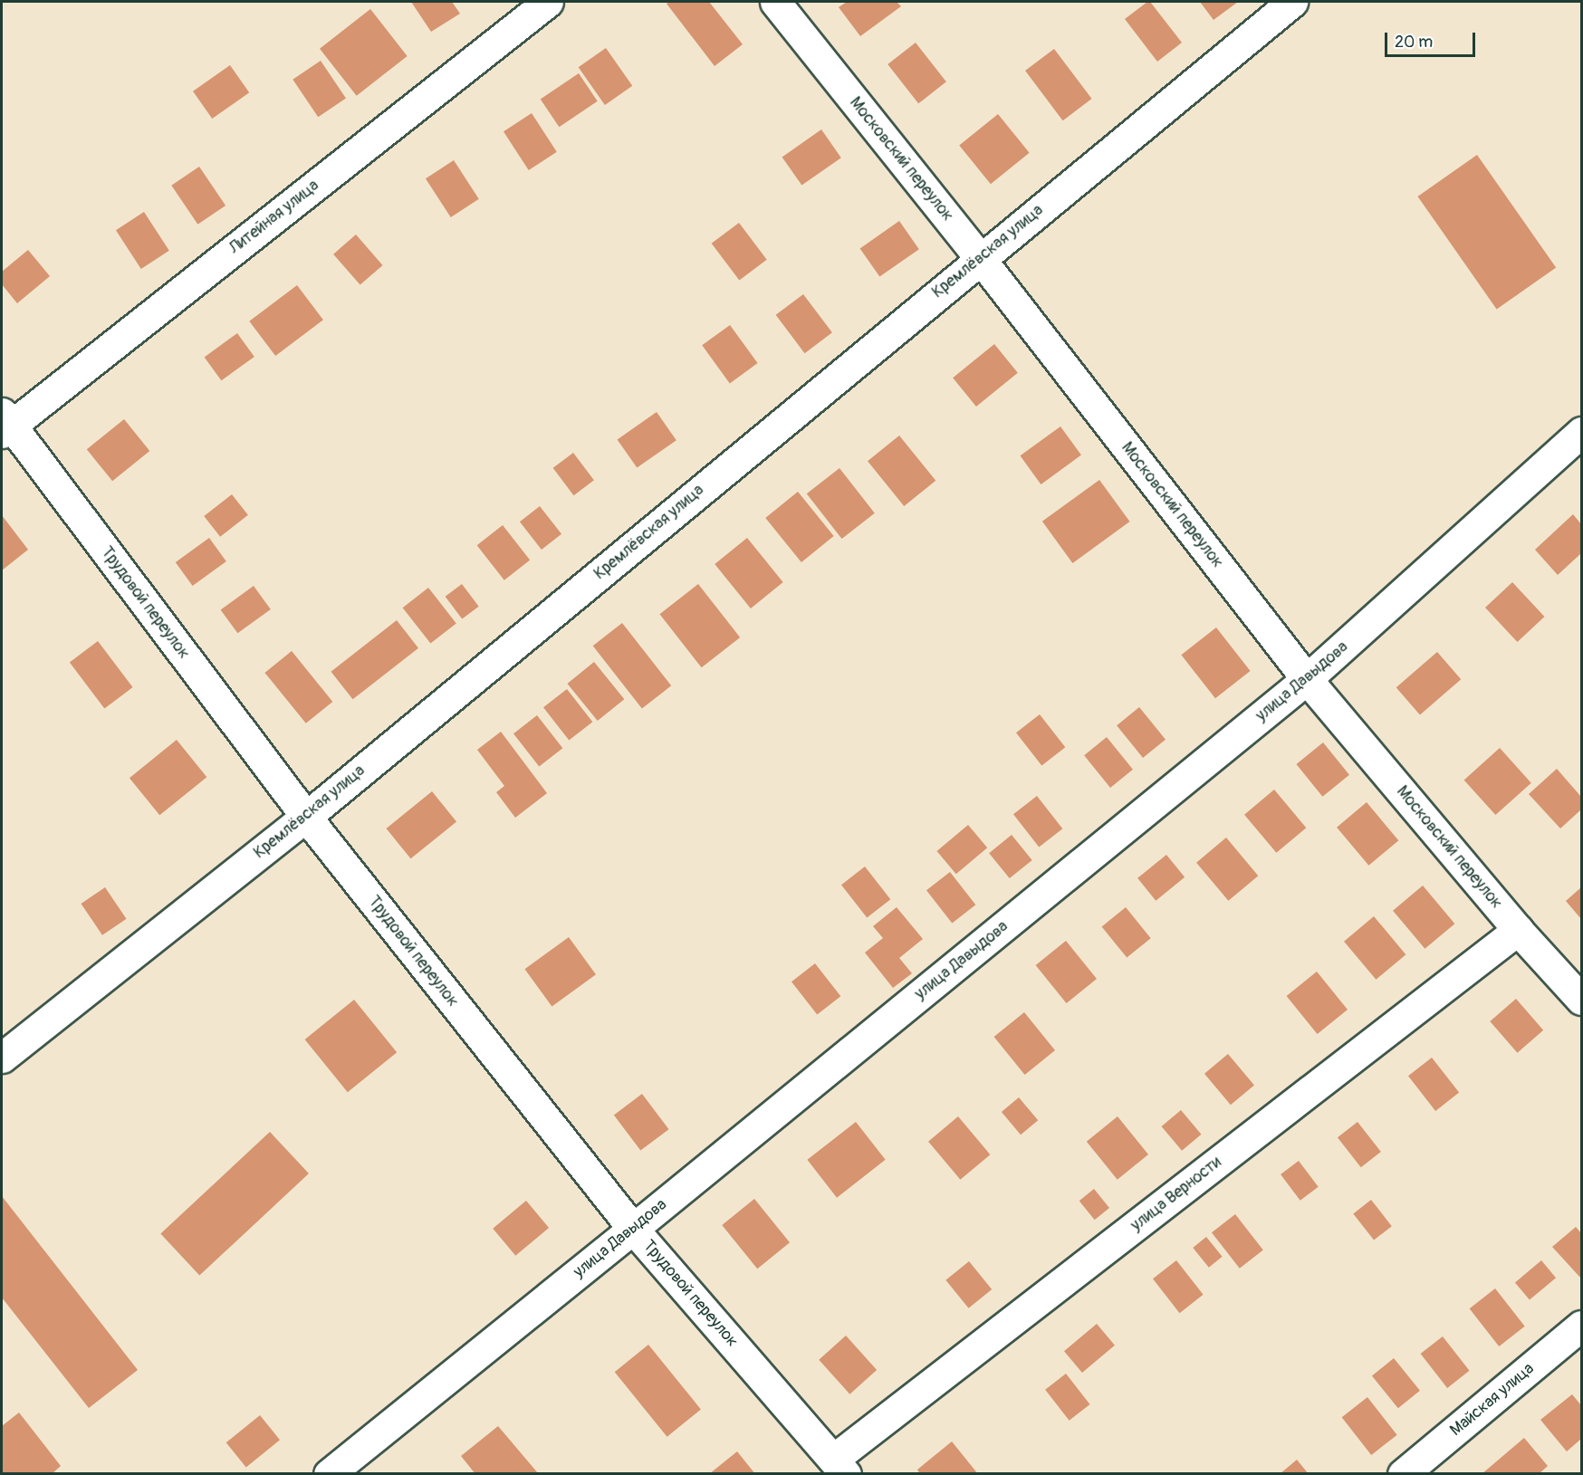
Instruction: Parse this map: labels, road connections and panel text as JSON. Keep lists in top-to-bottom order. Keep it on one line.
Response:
{"streets":{"street":["Московский переулок","Литейная улица","Кремлёвская улица","Трудовой переулок","улица Давыдова","улица Верности","Майская улица"]},"crossings":[["Московский переулок","Кремлёвская улица"],["Московский переулок","улица Давыдова"],["Московский переулок","улица Верности"],["Литейная улица","Трудовой переулок"],["Кремлёвская улица","Трудовой переулок"],["Трудовой переулок","улица Давыдова"],["Трудовой переулок","улица Верности"]],"scale_bar":"20 m"}
